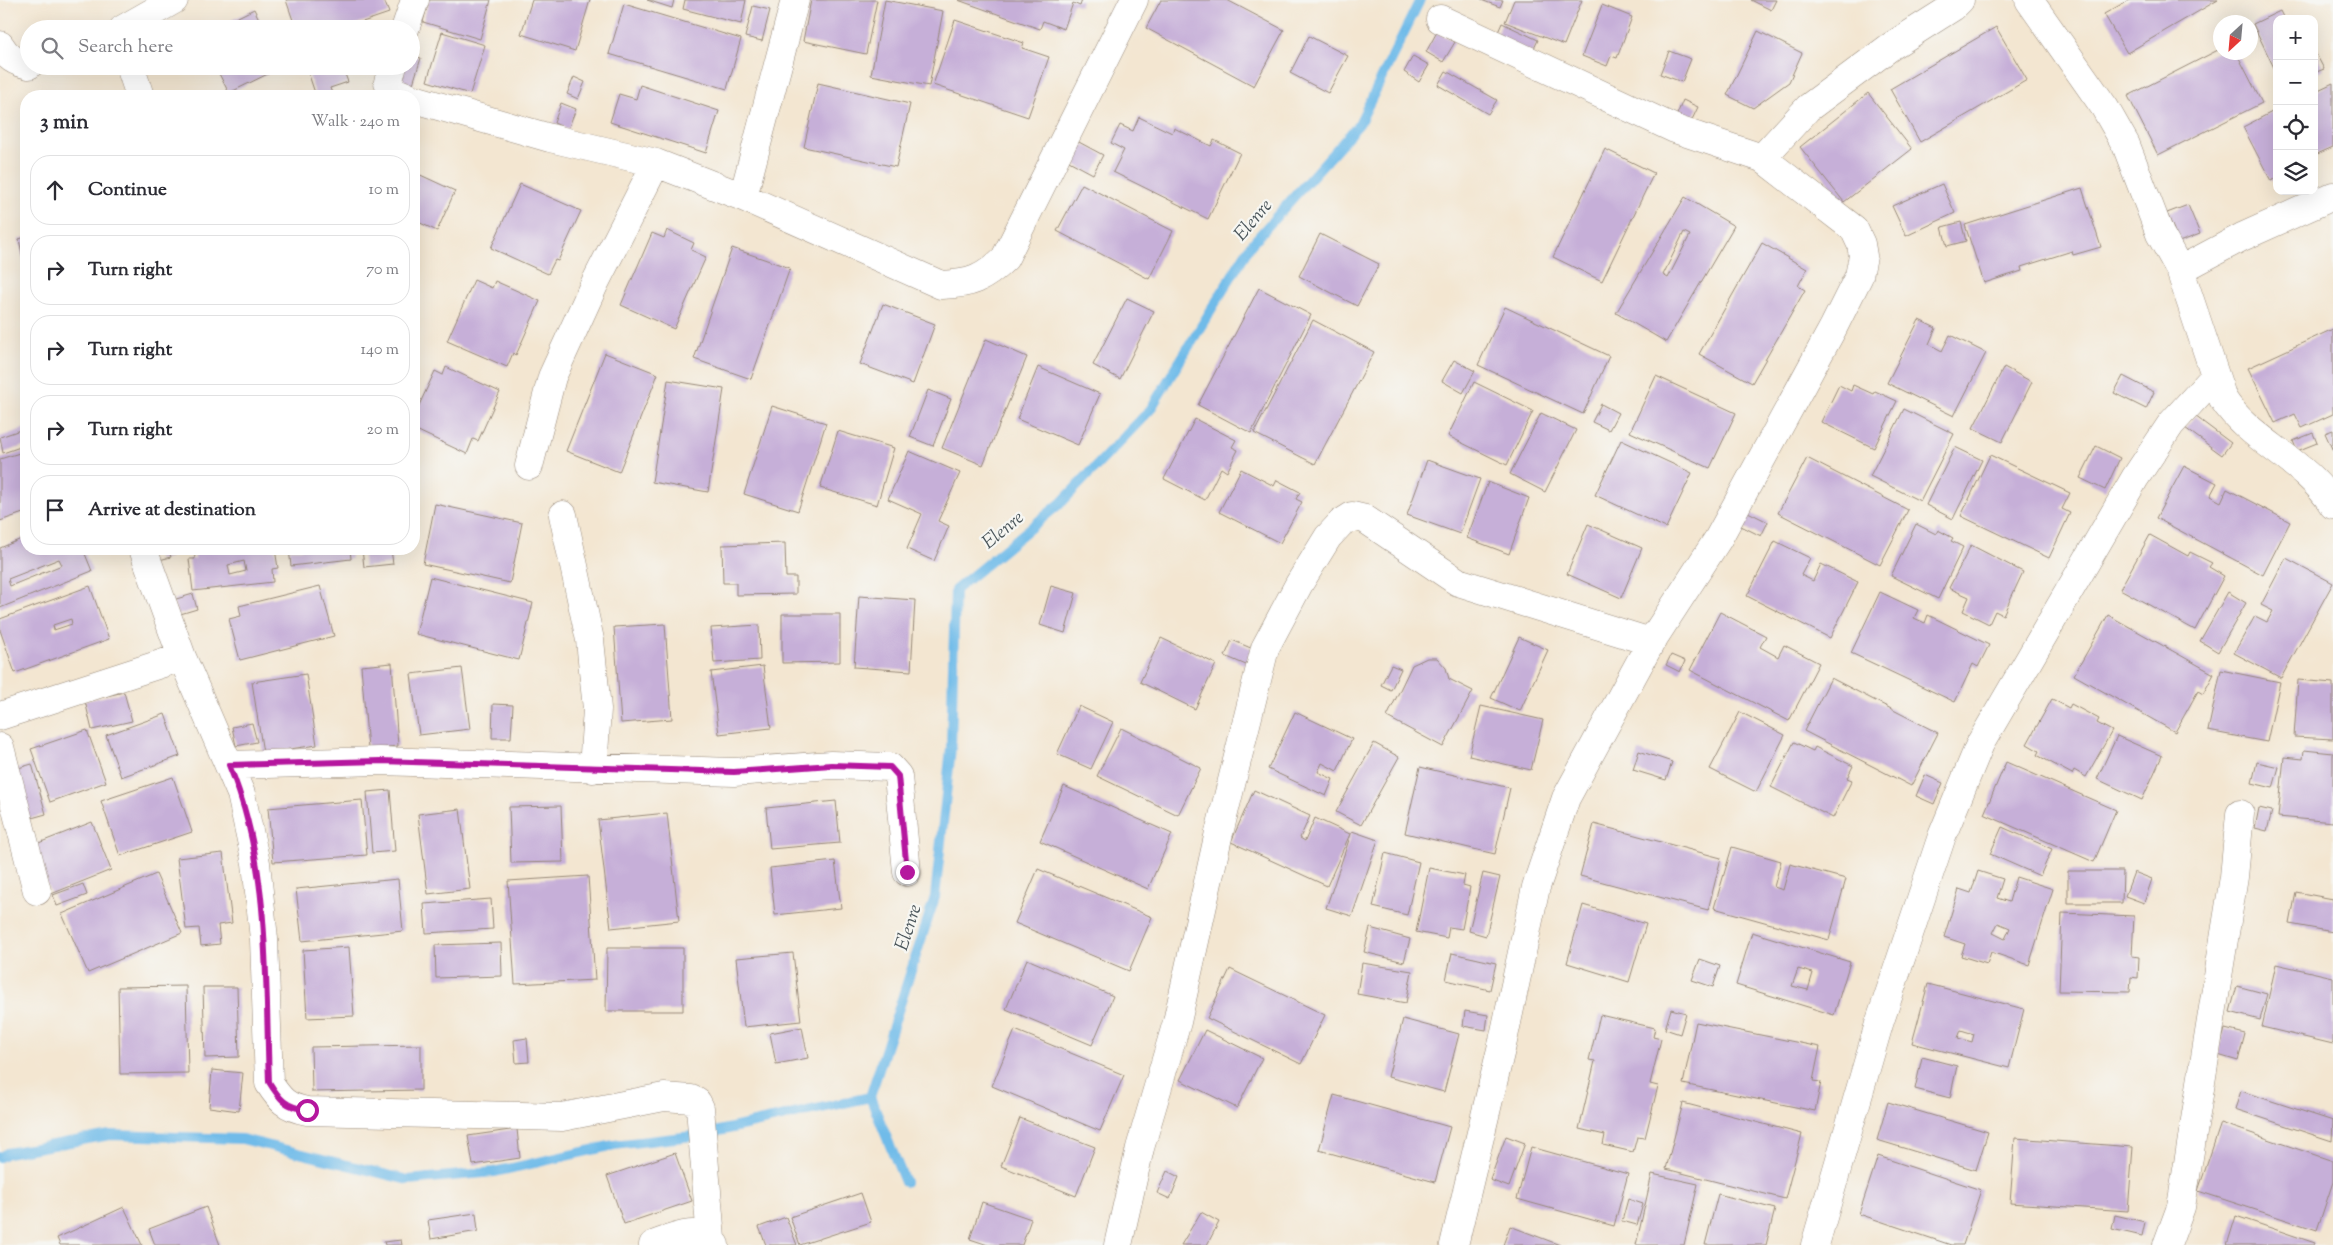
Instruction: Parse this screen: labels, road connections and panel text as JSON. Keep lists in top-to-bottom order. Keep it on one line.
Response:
{"water":["Elenre"],"north":"bottom left","page":{"map_buttons":["+","−"],"search":"Search here","heading":["3 min","Walk · 240 m"],"list":[["Continue","10 m"],["Turn right","70 m"],["Turn right","140 m"],["Turn right","20 m"],"Arrive at destination"]}}
